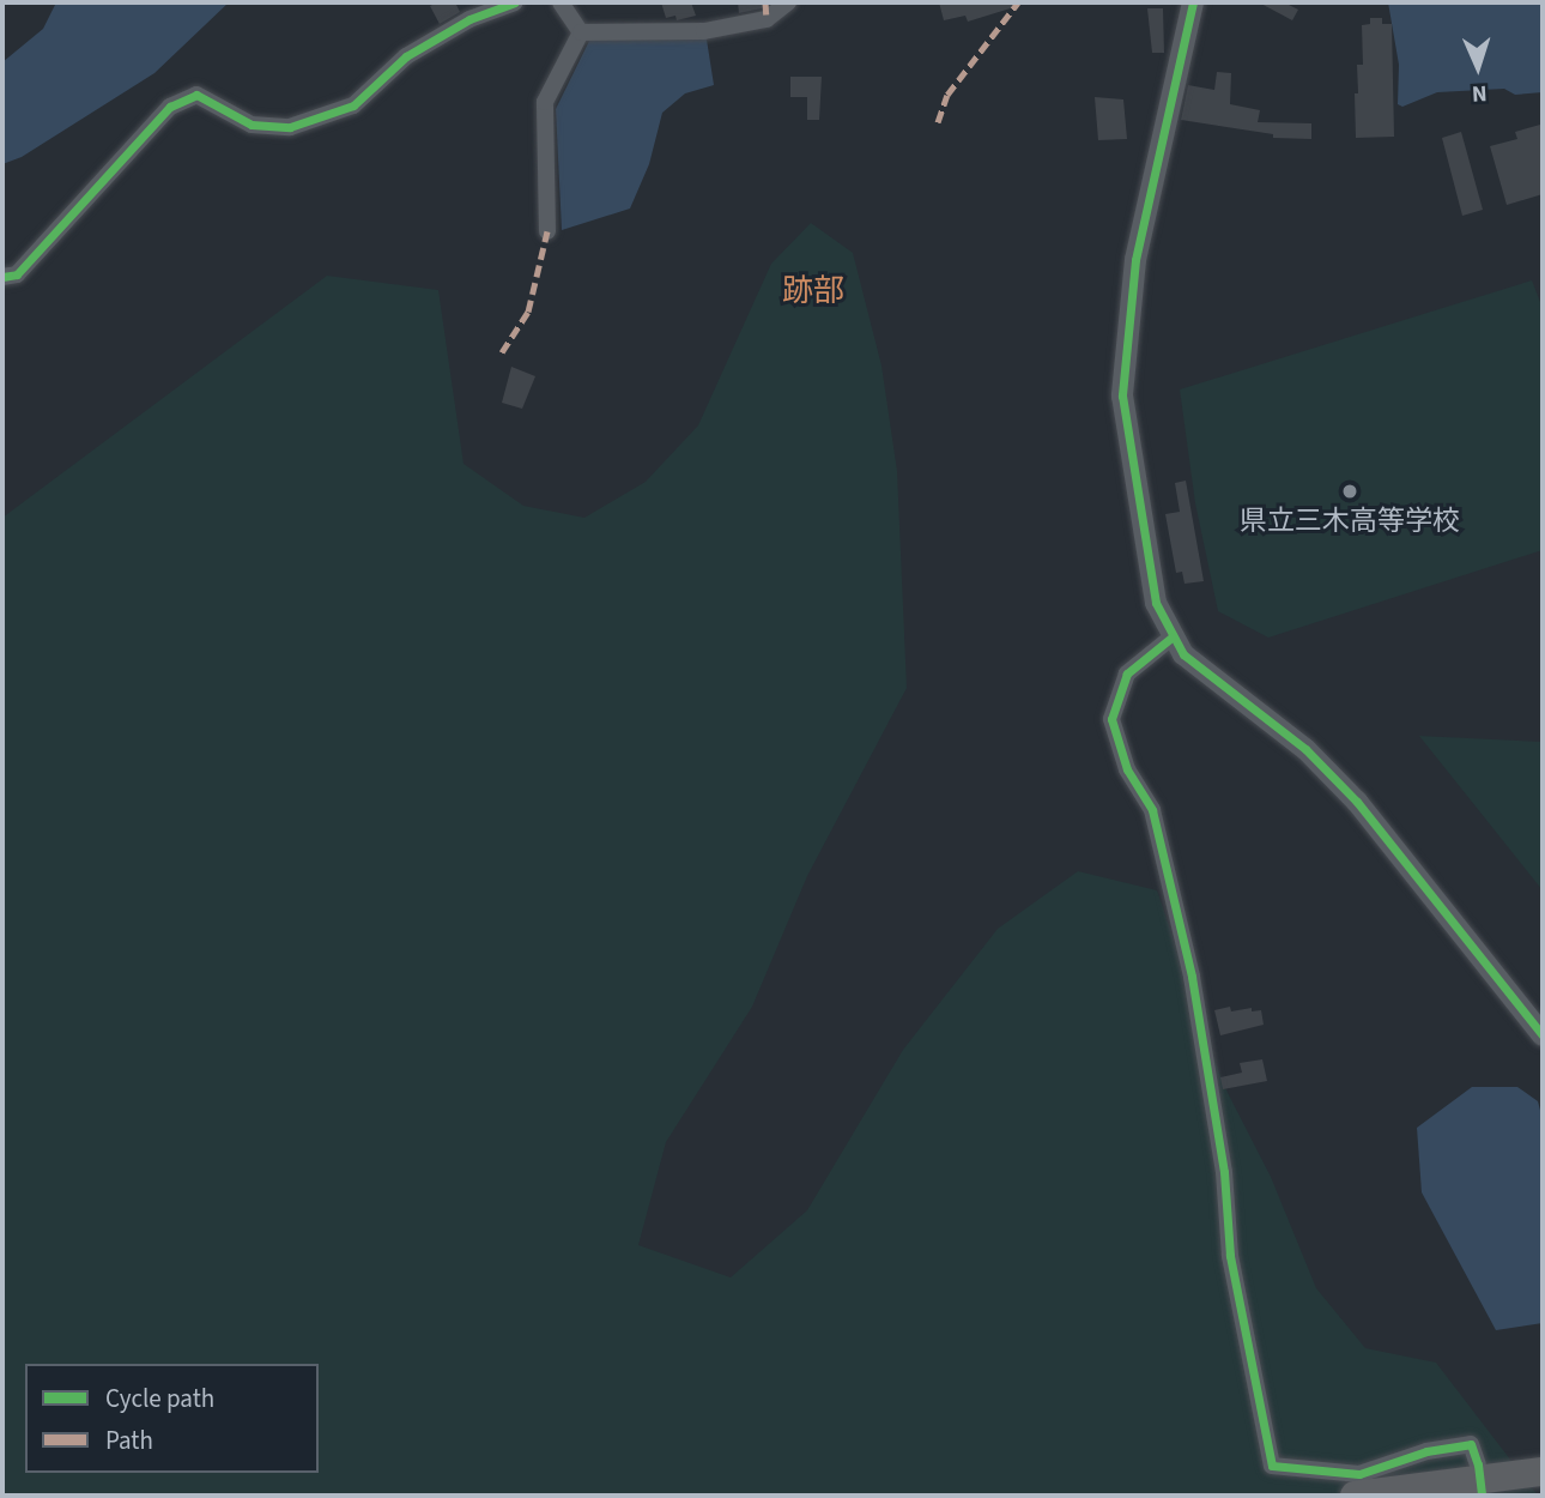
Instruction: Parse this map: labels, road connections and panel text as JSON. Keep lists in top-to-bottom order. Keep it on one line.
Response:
{"districts":["跡部"],"places":["県立三木高等学校"],"legend":["Cycle path","Path"],"north":"bottom"}
